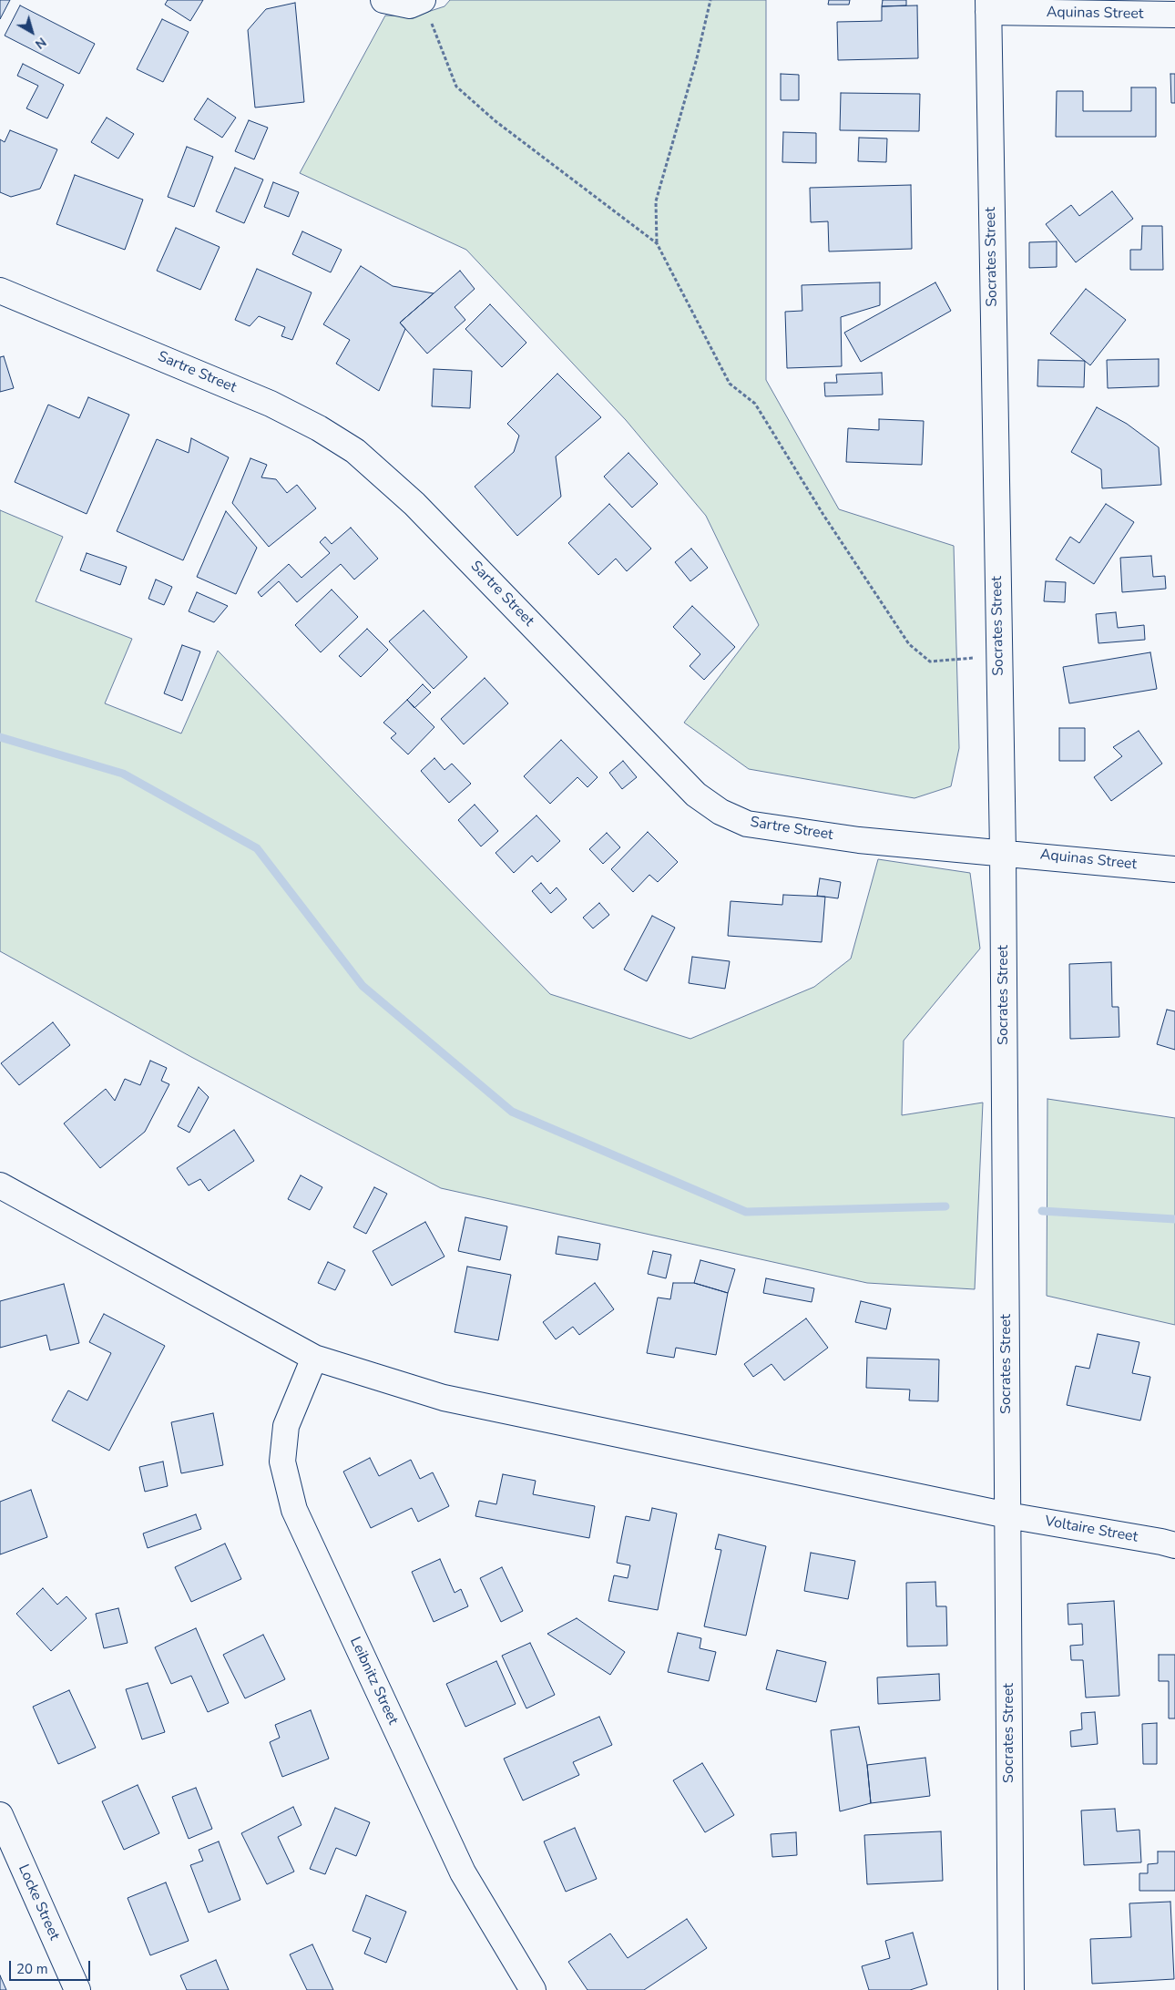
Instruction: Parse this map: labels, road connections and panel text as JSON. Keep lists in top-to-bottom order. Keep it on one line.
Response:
{"streets":{"street":["Aquinas Street","Socrates Street","Sartre Street","Voltaire Street","Leibnitz Street","Locke Street"]},"crossings":[["Aquinas Street","Socrates Street"],["Aquinas Street","Sartre Street"],["Socrates Street","Sartre Street"],["Socrates Street","Voltaire Street"],["Voltaire Street","Leibnitz Street"]],"scale_bar":"20 m","north":"bottom right"}
